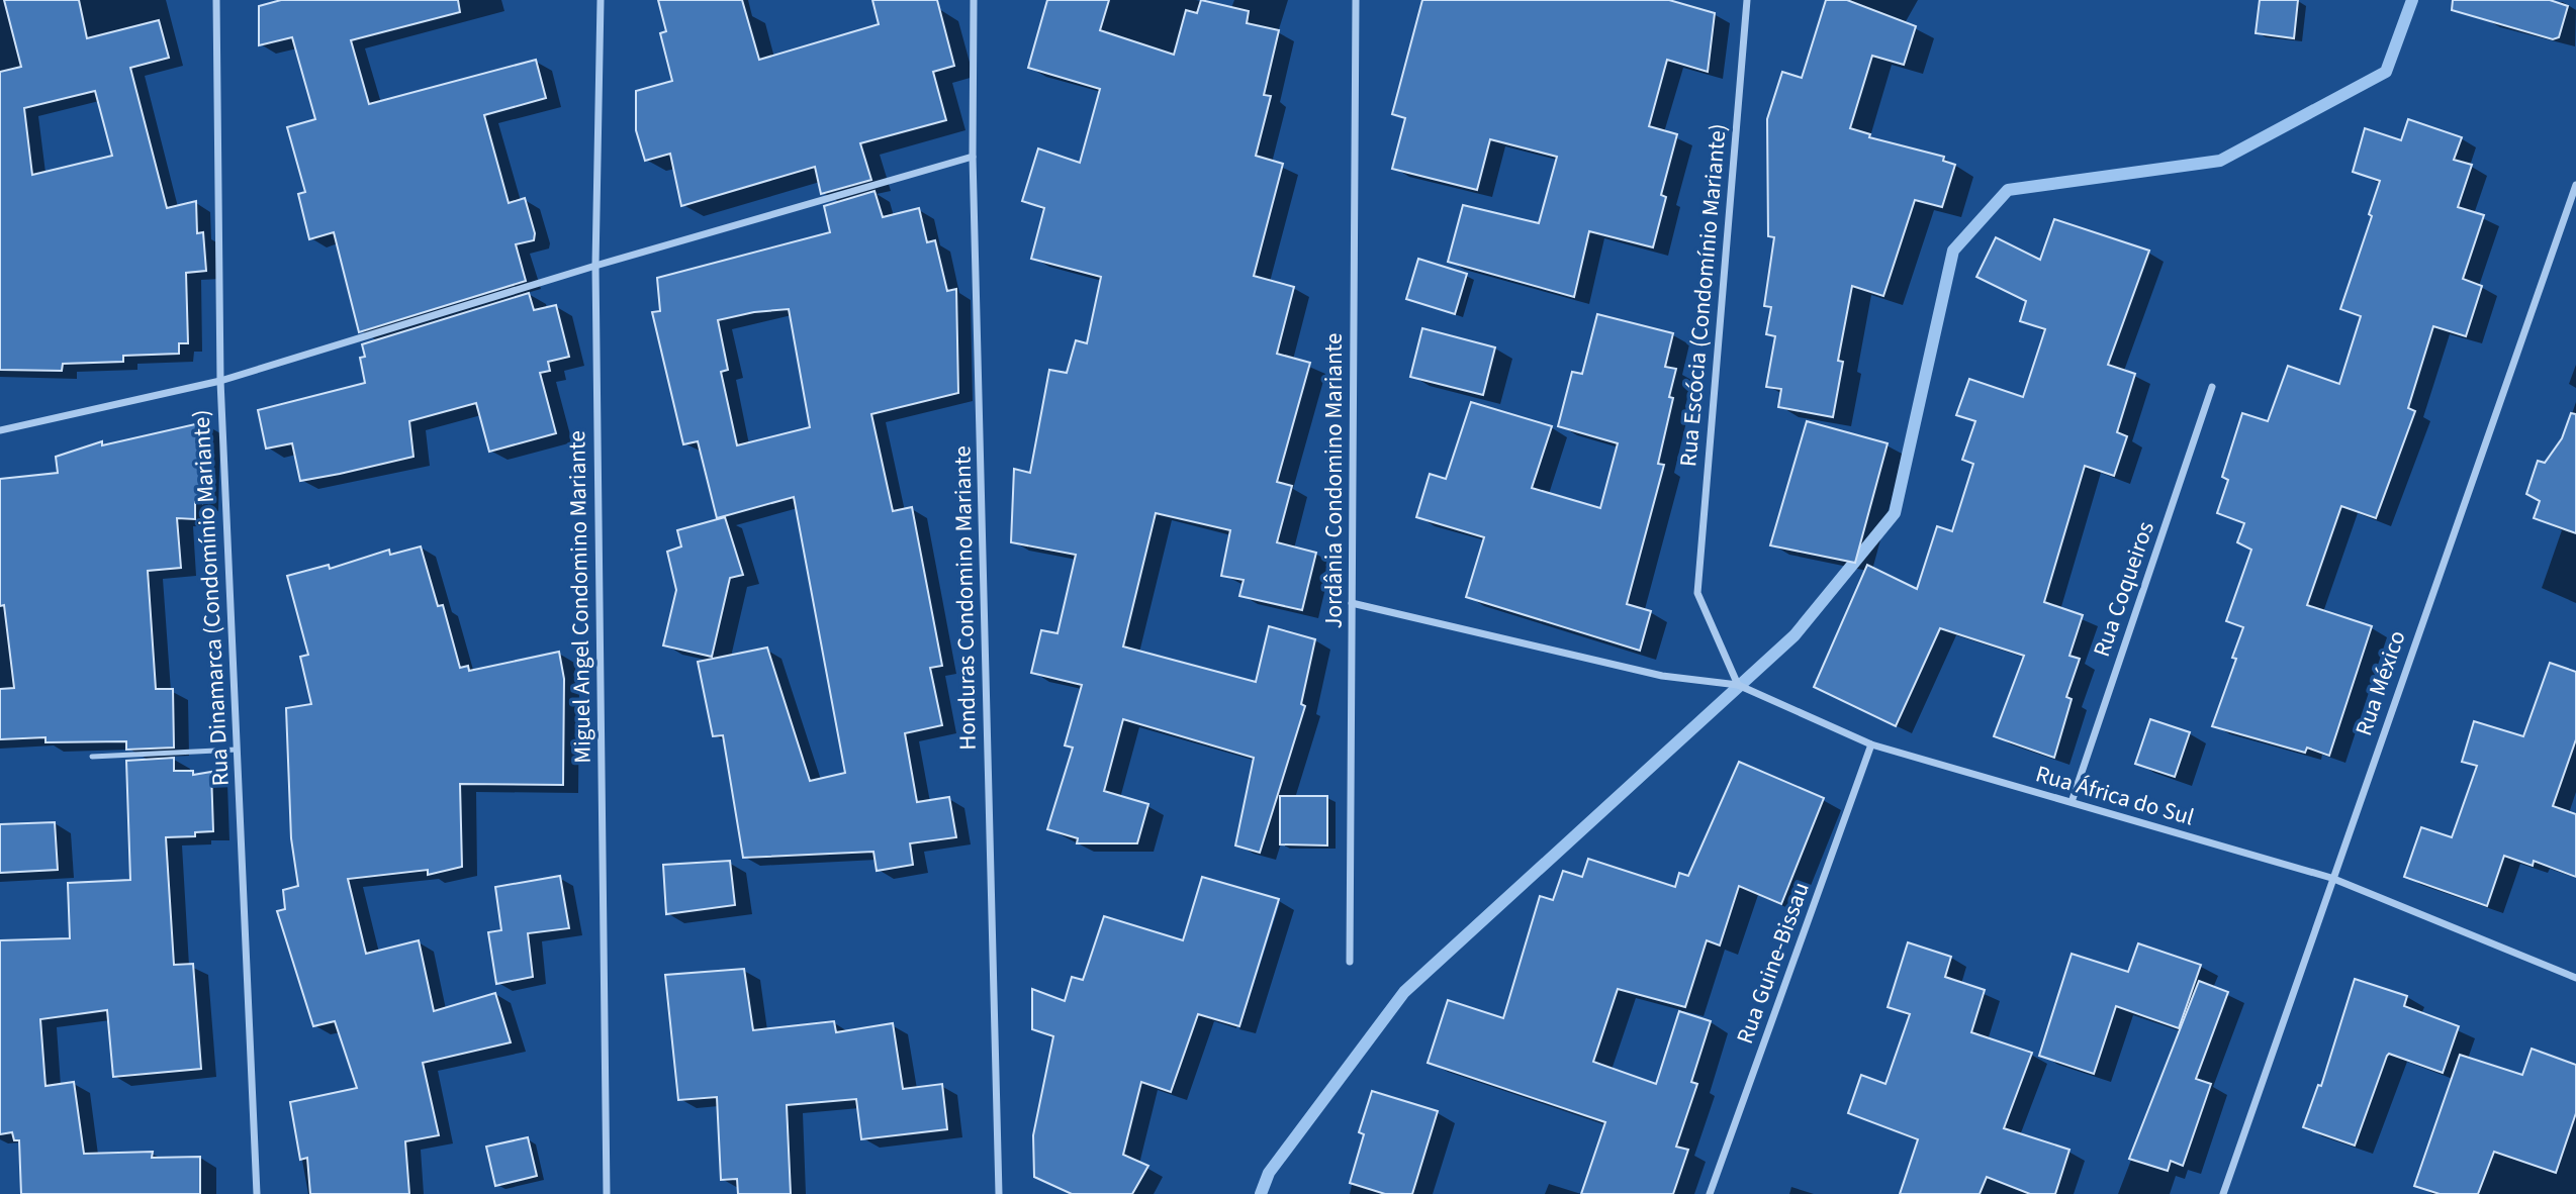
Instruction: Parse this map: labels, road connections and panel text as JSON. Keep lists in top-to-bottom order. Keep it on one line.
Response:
{"streets":{"street":["Rua Escócia (Condomínio Mariante)","Jordânia Condomino Mariante","Rua Coqueiros","Miguel Angel Condomino Mariante","Rua Dinamarca (Condomínio Mariante)","Honduras Condomino Mariante","Rua México","Rua África do Sul","Rua Guine-Bissau"]},"crossings":[["Rua Escócia (Condomínio Mariante)","Rua África do Sul"],["Jordânia Condomino Mariante","Rua África do Sul"],["Rua Coqueiros","Rua África do Sul"],["Rua México","Rua África do Sul"],["Rua África do Sul","Rua Guine-Bissau"]]}
